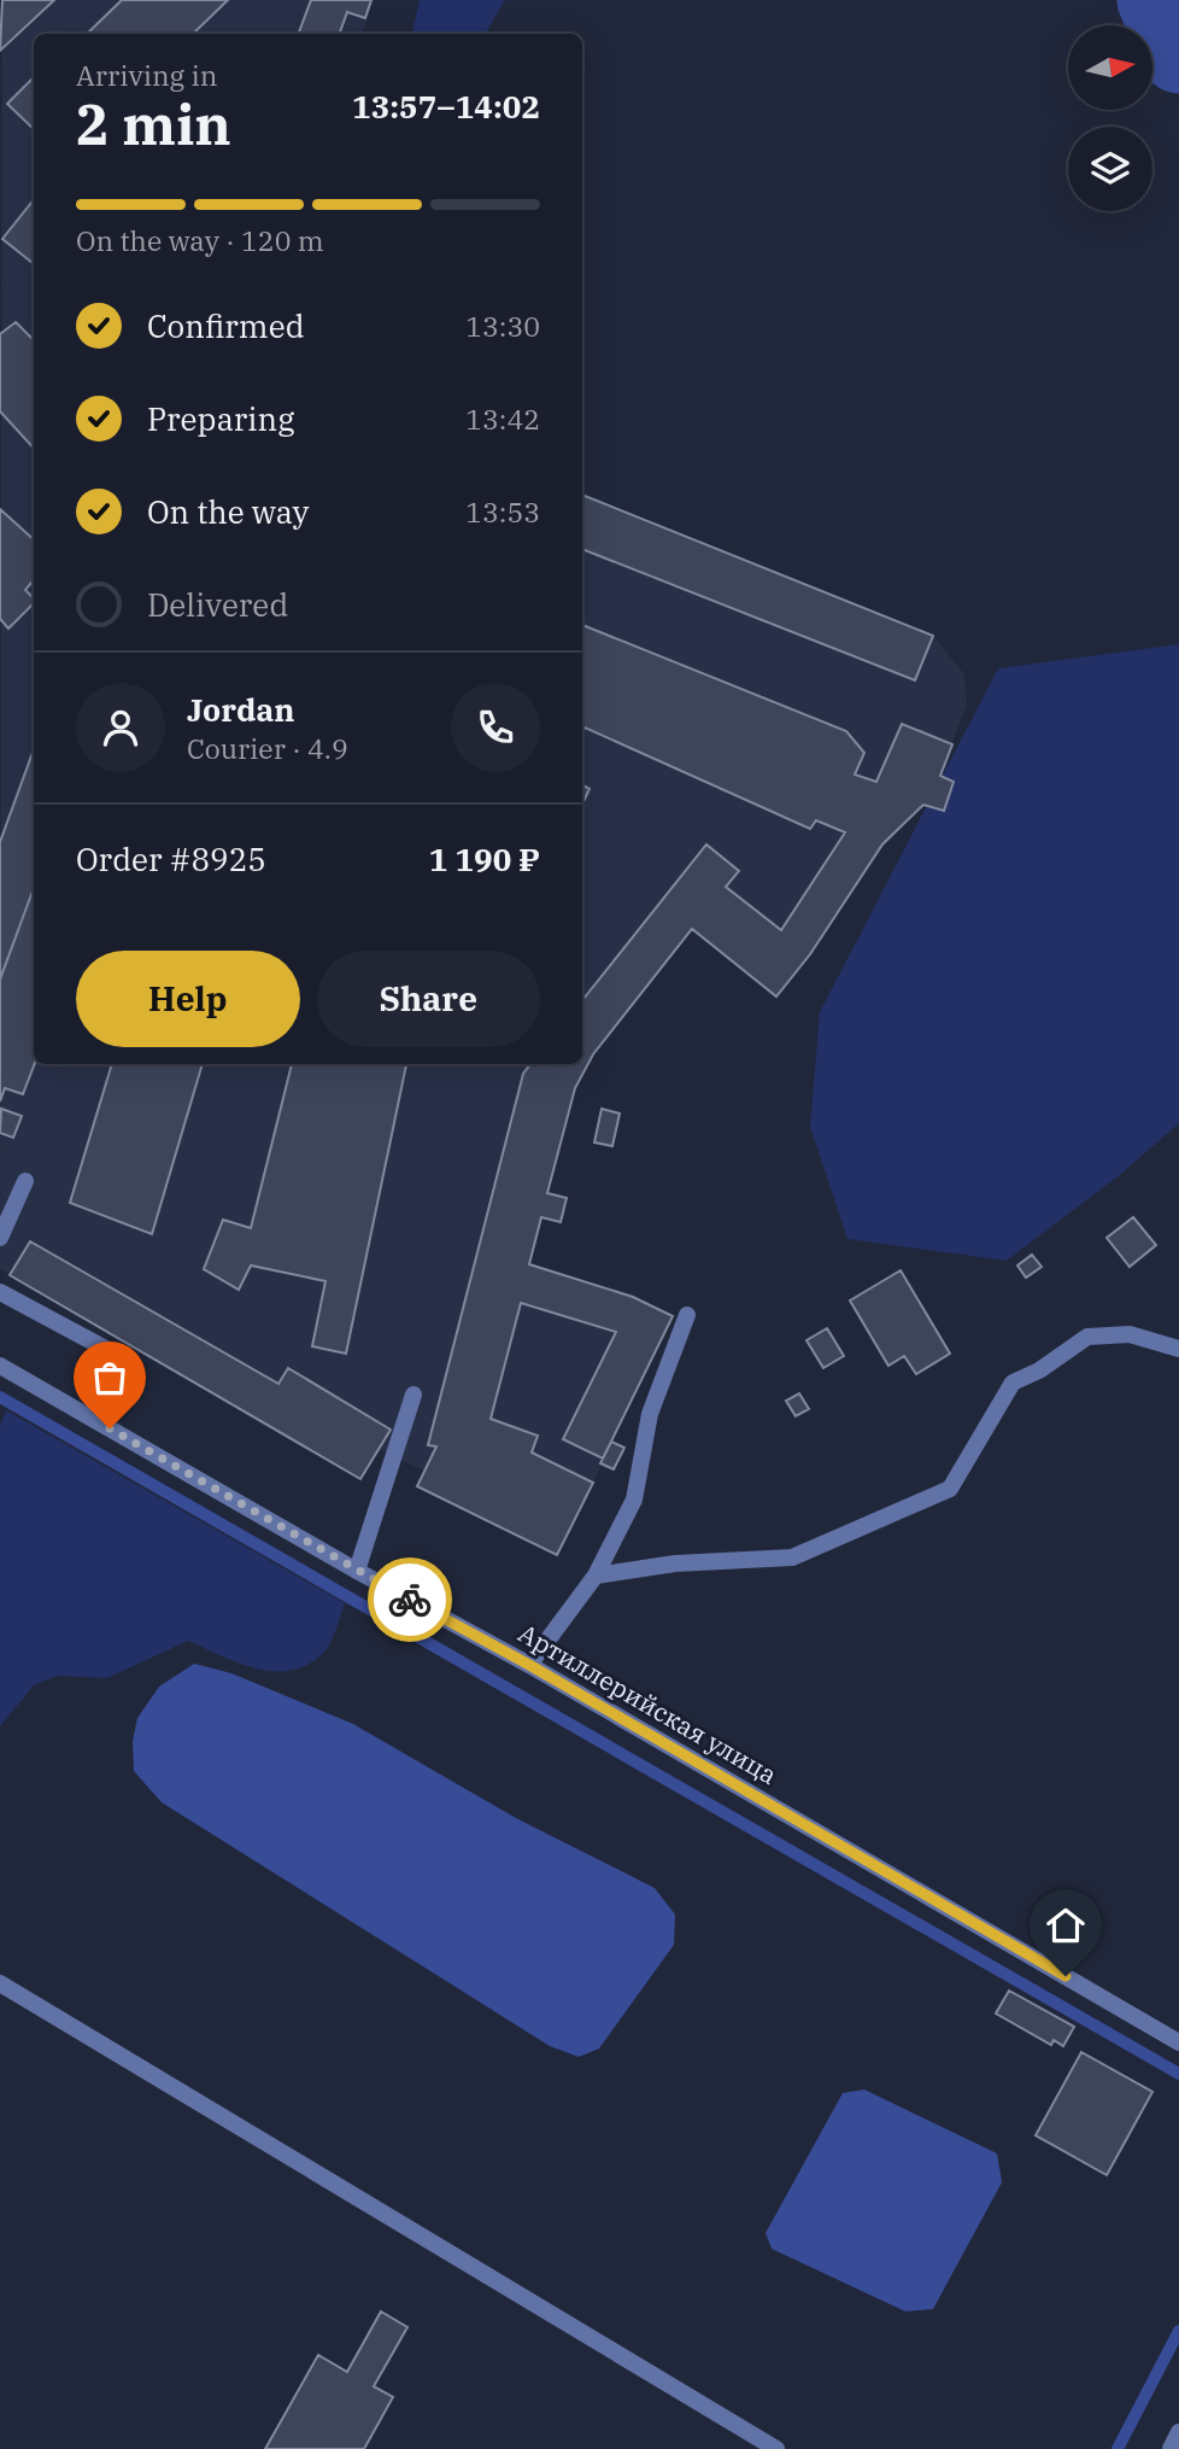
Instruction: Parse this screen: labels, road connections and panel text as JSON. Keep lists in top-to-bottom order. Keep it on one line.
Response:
{"streets":{"street":["Артиллерийская улица"]},"north":"right","page":{"heading":["2 min","Arriving in","13:57–14:02"],"panel":["Jordan","Courier · 4.9","Order #8925","1 190 ₽"],"bar":"On the way · 120 m","list":[["Confirmed","13:30"],["Preparing","13:42"],["On the way","13:53"],"Delivered"],"buttons":["Help","Share"]}}
